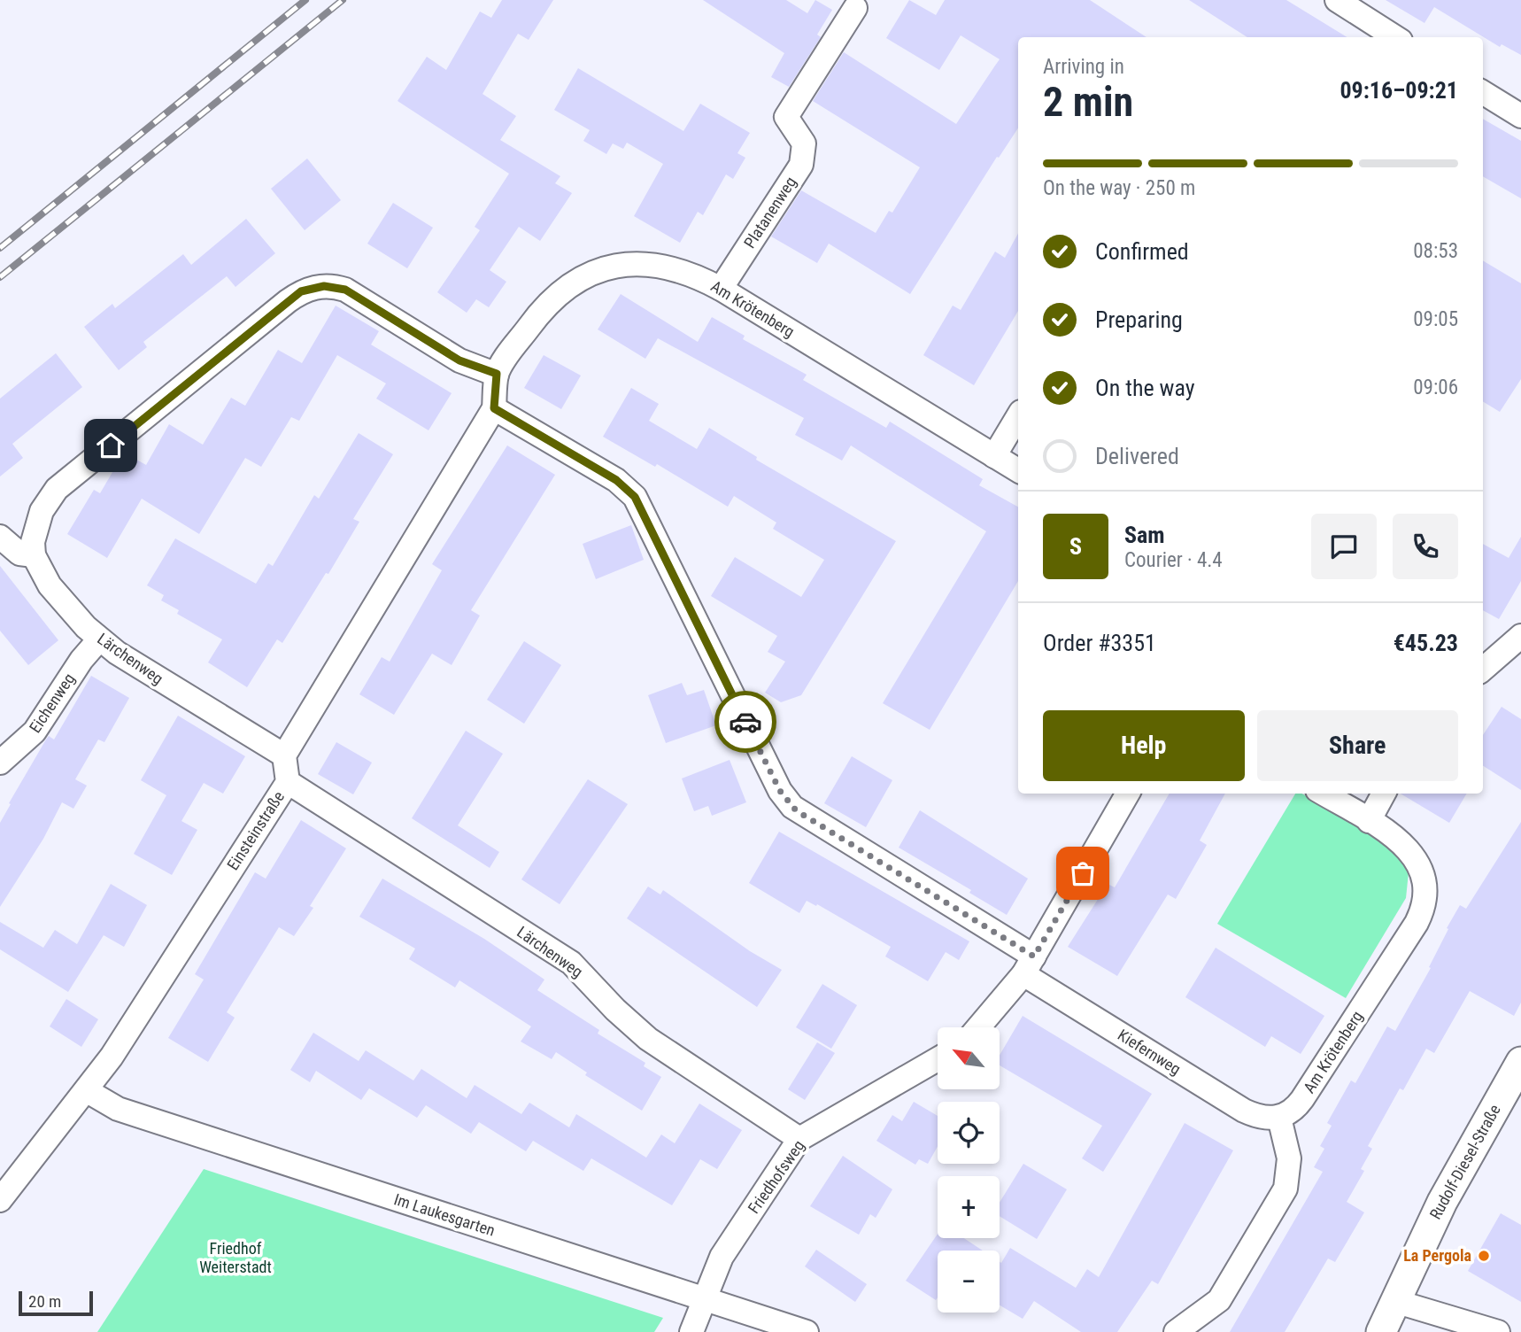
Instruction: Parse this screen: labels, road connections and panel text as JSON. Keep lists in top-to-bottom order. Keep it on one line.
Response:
{"streets":{"street":["Platanenweg","Am Krötenberg","Lärchenweg","Eichenweg","Einsteinstraße","Kiefernweg","Rudolf-Diesel-Straße","Friedhofsweg","Im Laukesgarten"]},"crossings":[["Platanenweg","Am Krötenberg"],["Am Krötenberg","Kiefernweg"],["Lärchenweg","Eichenweg"],["Lärchenweg","Einsteinstraße"],["Lärchenweg","Friedhofsweg"],["Einsteinstraße","Im Laukesgarten"],["Friedhofsweg","Im Laukesgarten"]],"parks":["Friedhof Weiterstadt"],"places":["La Pergola"],"scale_bar":"20 m","north":"top left","page":{"heading":["2 min","Arriving in","09:16–09:21"],"panel":["Sam","Courier · 4.4","Order #3351","€45.23"],"bar":"On the way · 250 m","list":[["Confirmed","08:53"],["Preparing","09:05"],["On the way","09:06"],"Delivered"],"round":"S","buttons":["Help","Share"],"map_buttons":["+","−"],"scale":"20 m"}}
